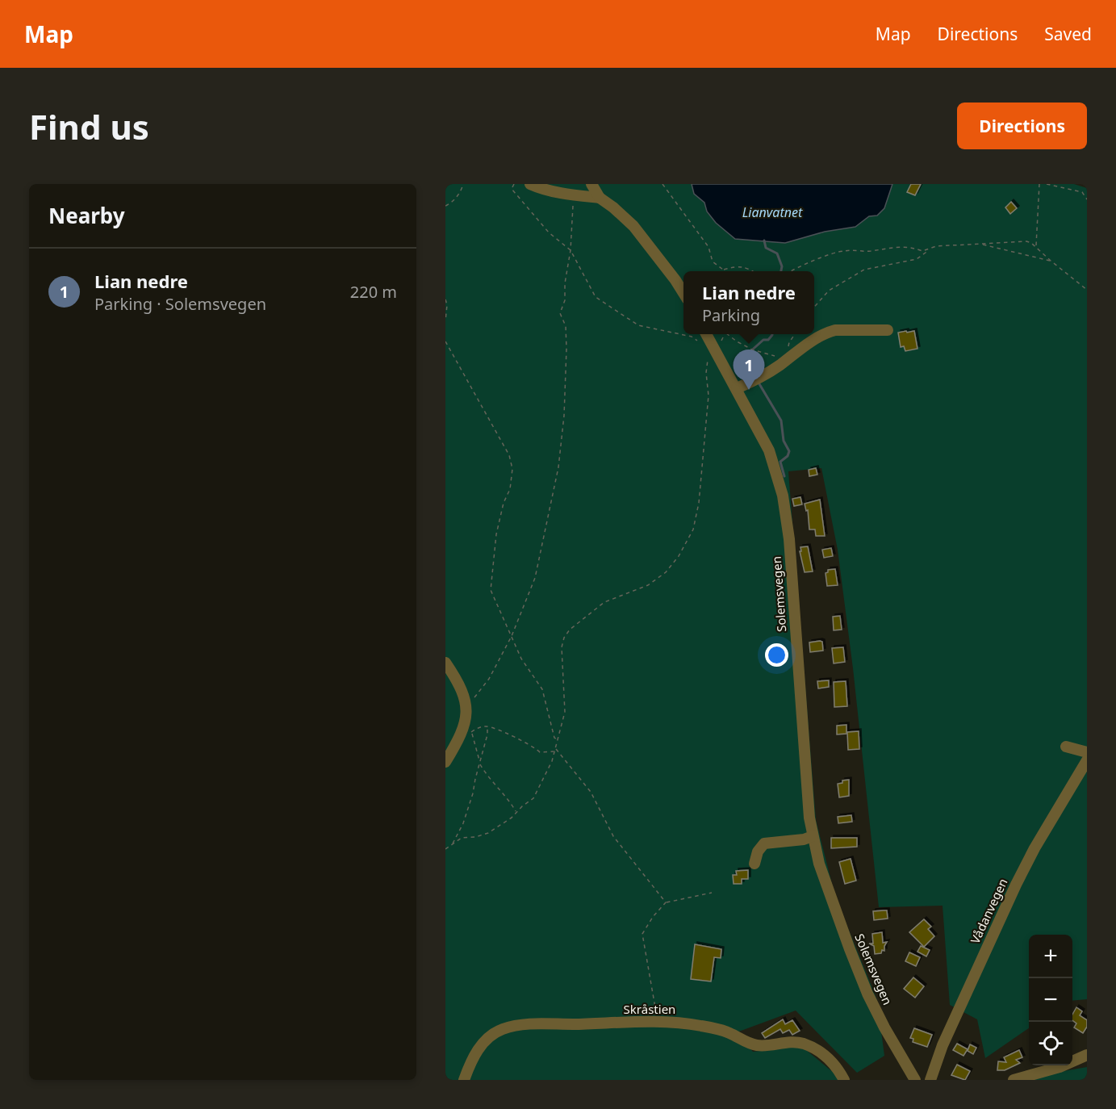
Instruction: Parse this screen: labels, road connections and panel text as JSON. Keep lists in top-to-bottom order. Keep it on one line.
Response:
{"streets":{"street":["Solemsvegen","Vådanvegen","Skråstien"]},"water":["Lianvatnet"],"page":{"header":"Map","nav":["Map","Directions","Saved"],"buttons":"Directions","title":"Find us","heading":"Nearby","list":[{"mark":"1","name":"Lian nedre","note":"Parking · Solemsvegen","value":"220 m"}],"popup":["Lian nedre","Parking"],"pins":"1","map_buttons":["+","−"]}}
